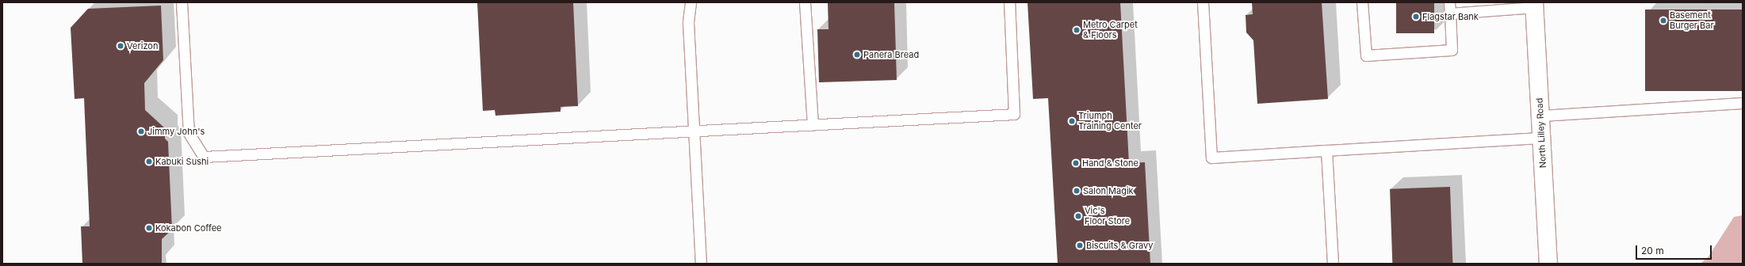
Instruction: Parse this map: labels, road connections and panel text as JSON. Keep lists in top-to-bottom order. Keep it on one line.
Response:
{"streets":{"street":["North Lilley Road"]},"places":["Flagstar Bank","Basement Burger Bar","Metro Carpet & Floors","Verizon","Panera Bread","Triumph Training Center","Jimmy John's","Kabuki Sushi","Hand & Stone","Salon Magik","Vic's Floor Store","Kokabon Coffee","Biscuits & Gravy"],"scale_bar":"20 m"}
